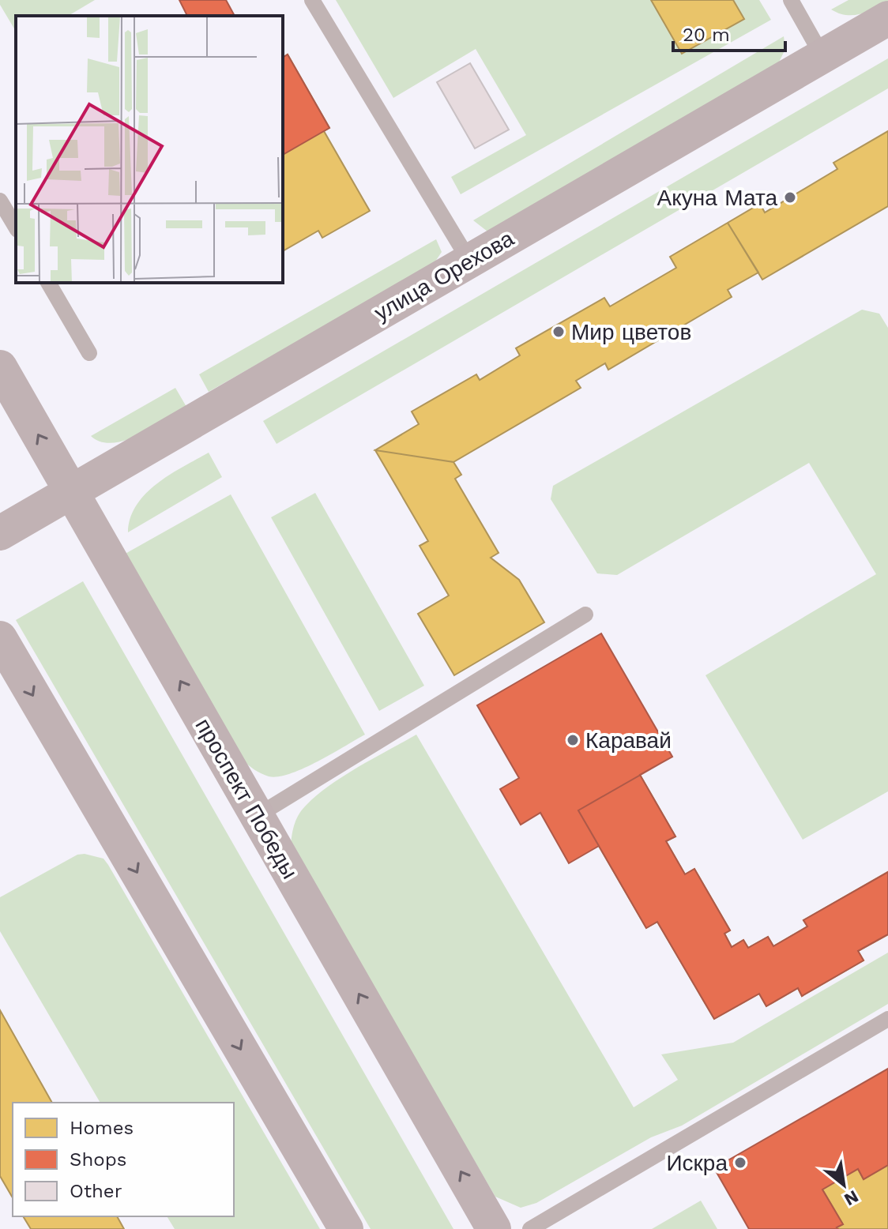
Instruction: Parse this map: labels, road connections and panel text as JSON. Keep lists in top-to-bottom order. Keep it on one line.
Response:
{"streets":{"main road":["улица Орехова","проспект Победы"]},"crossings":[["улица Орехова","проспект Победы"]],"places":["Акуна Мата","Мир цветов","Каравай","Искра"],"legend":["Homes","Shops","Other"],"scale_bar":"20 m","north":"bottom right"}
